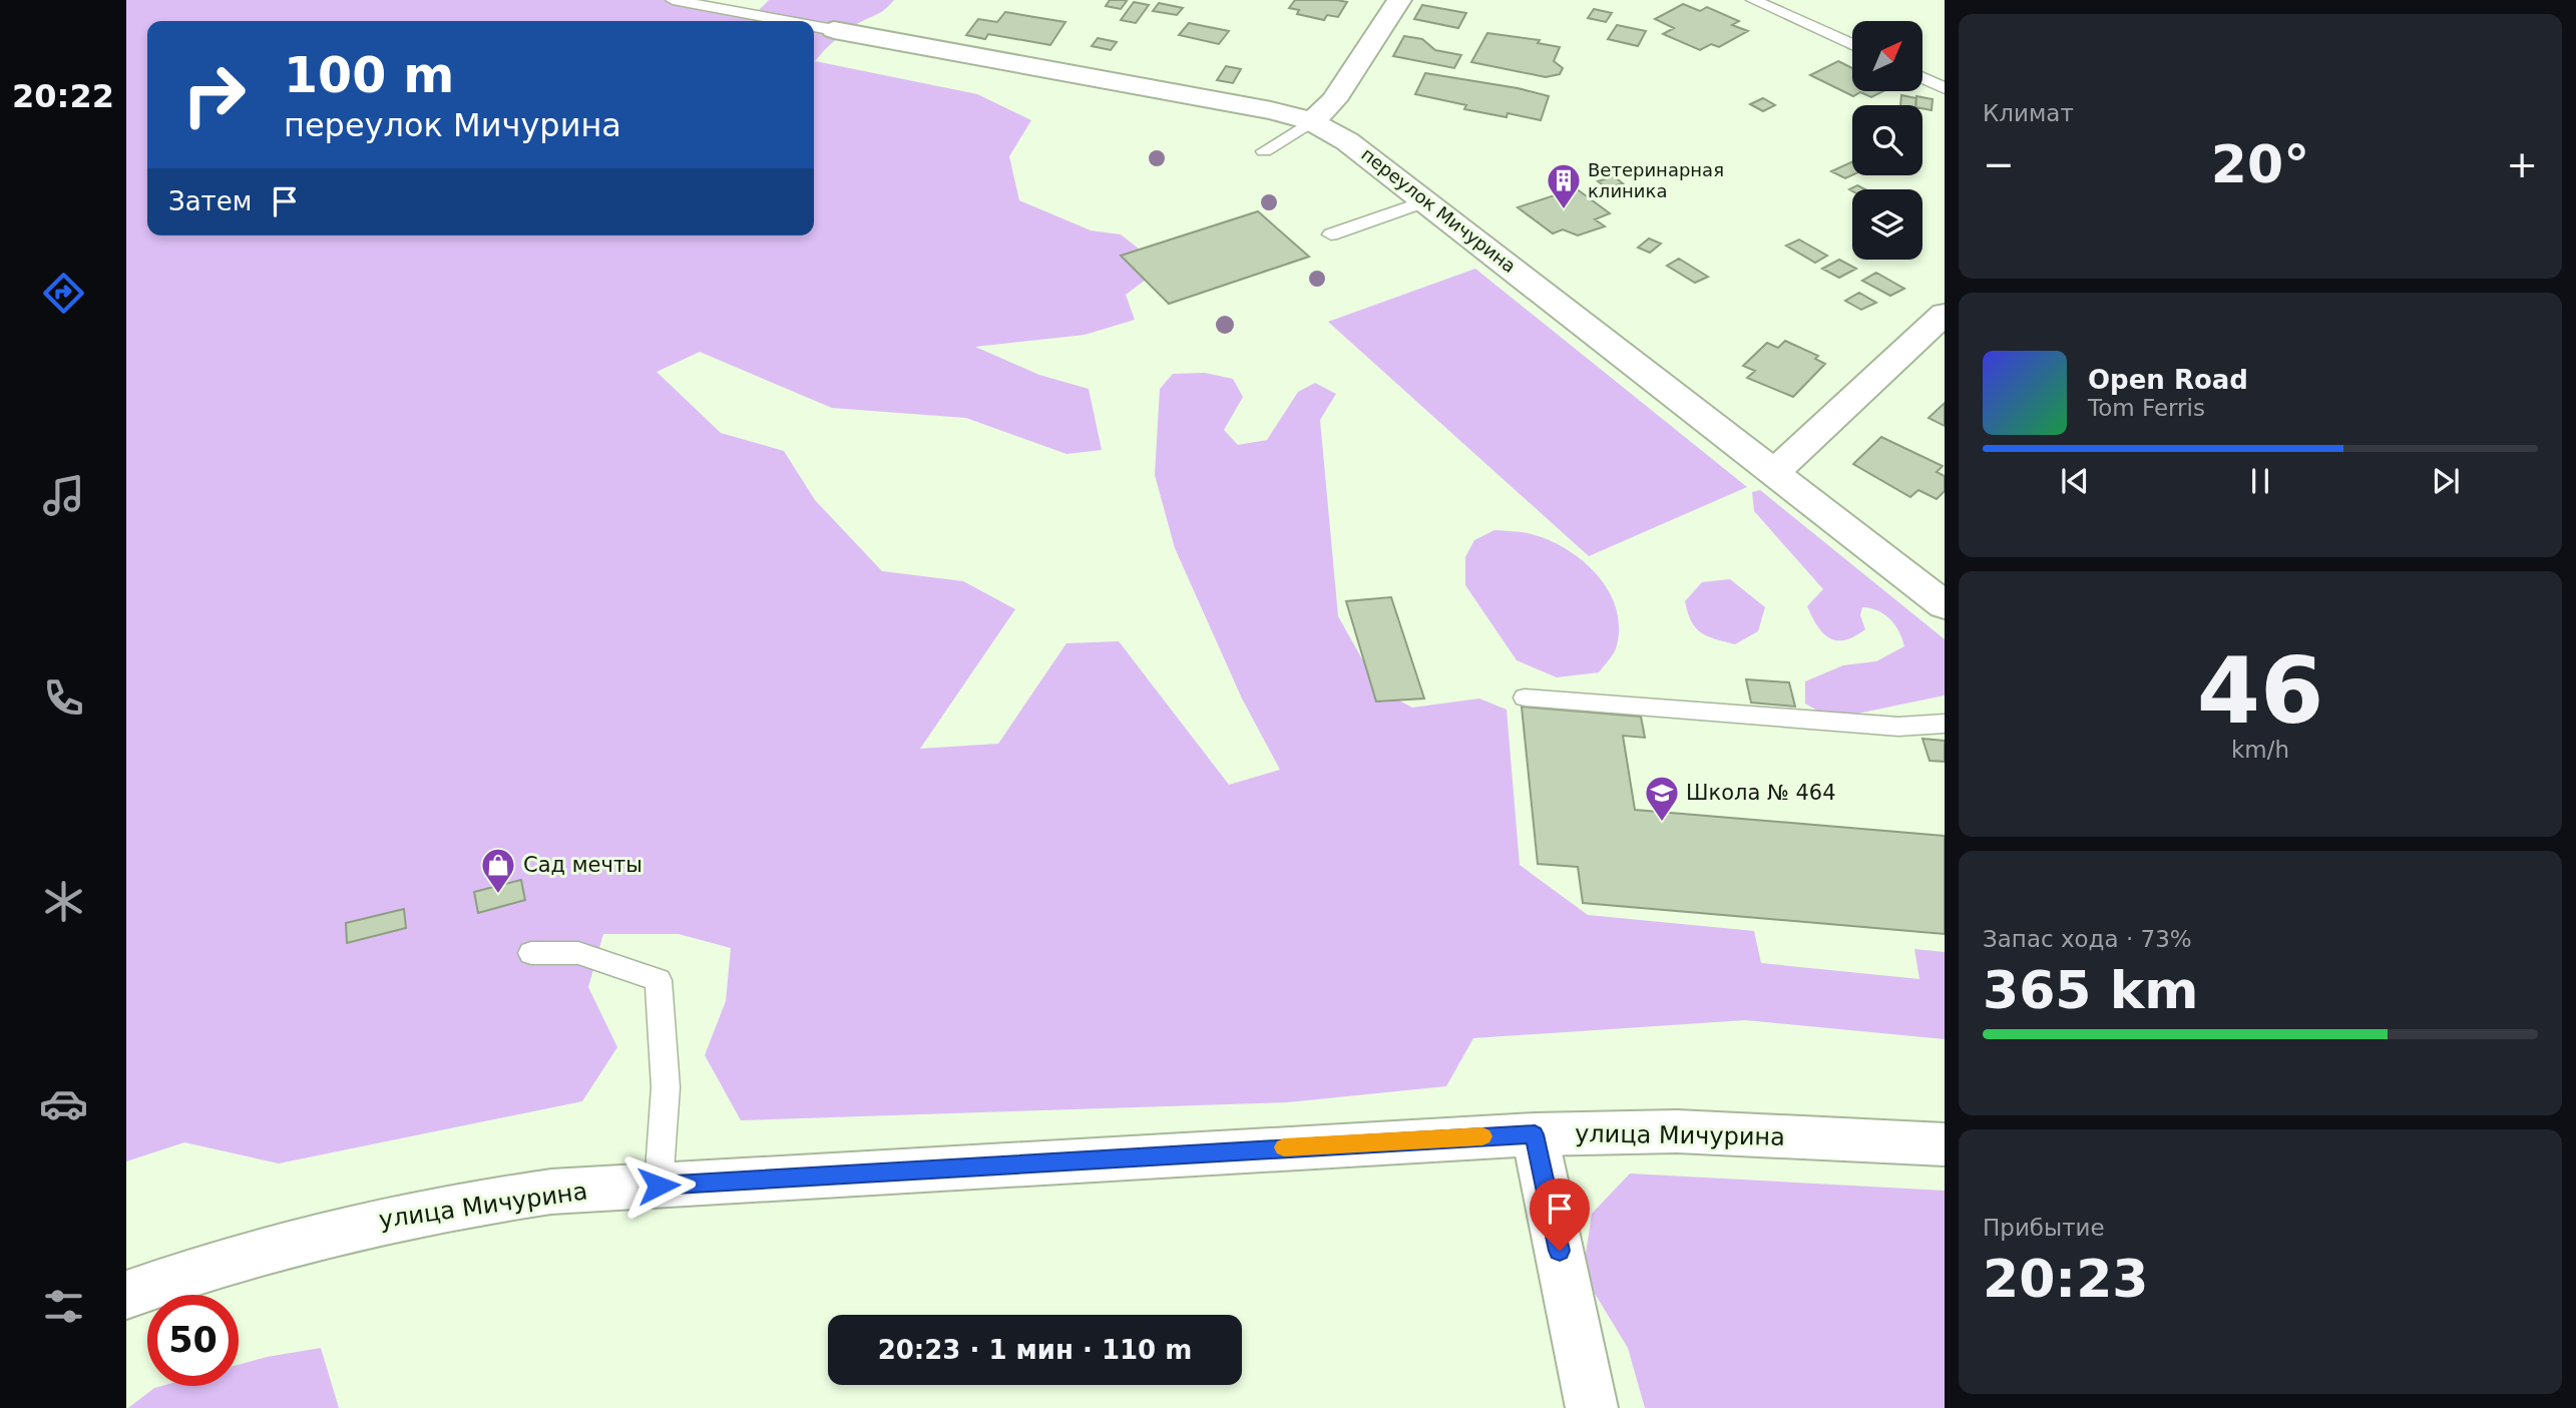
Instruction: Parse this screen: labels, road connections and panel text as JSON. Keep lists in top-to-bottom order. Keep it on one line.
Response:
{"streets":{"street":["переулок Мичурина","улица Мичурина"]},"places":{"building":["Ветеринарная клиника"],"school or university":["Школа № 464"],"shop":["Сад мечты"]},"north":"top right","page":{"tabs":"20:22","tile":["Климат",["46","km/h"],["Запас хода · 73%","365 km"],["Прибытие","20:23"]],"turn":["100 m","переулок Мичурина"],"heat":["−","20°","+"],"then":"Затем","song":["Open Road","Tom Ferris"],"limit":"50","trip":"20:23 · 1 мин · 110 m"}}
